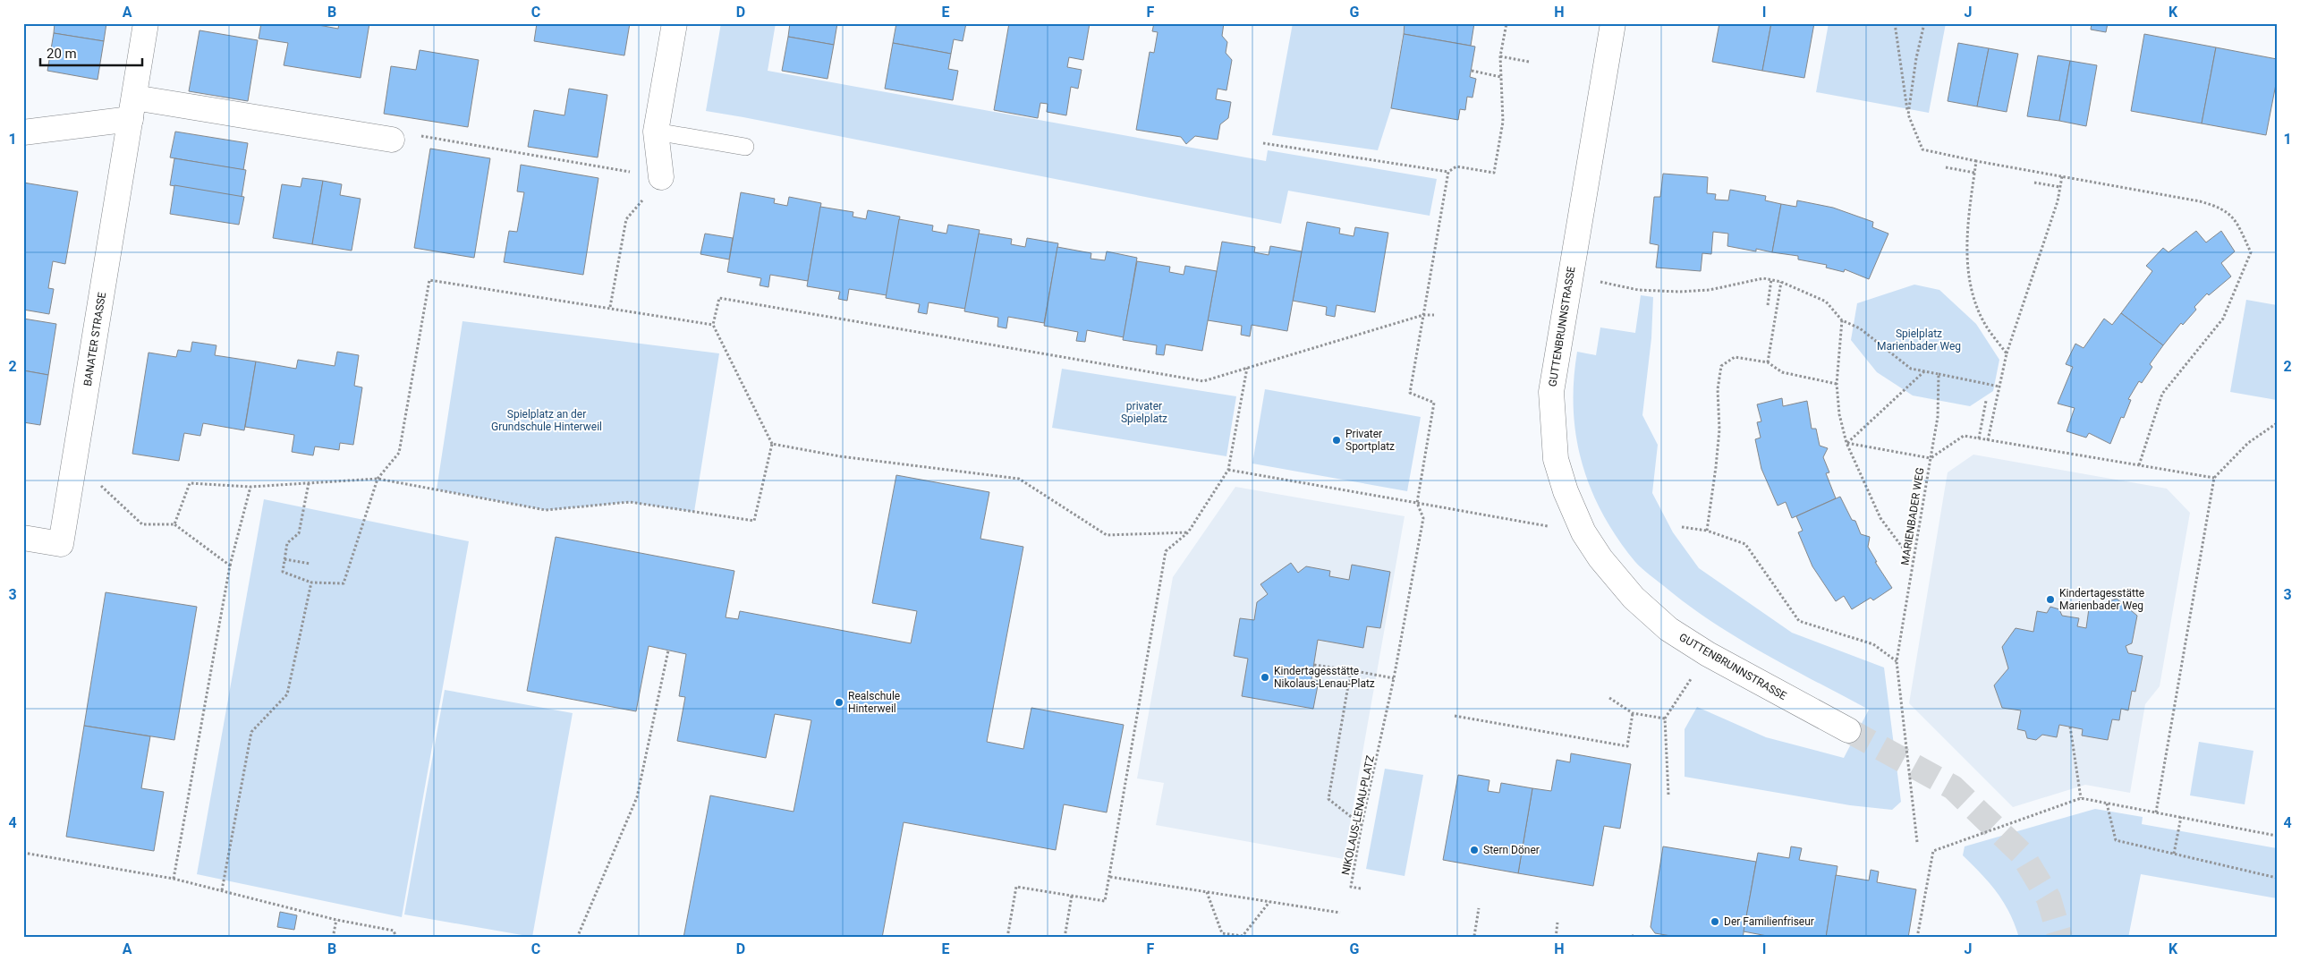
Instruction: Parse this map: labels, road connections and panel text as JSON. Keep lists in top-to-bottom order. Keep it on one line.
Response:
{"streets":{"street":["GUTTENBRUNNSTRASSE","BANATER STRASSE"],"path":["MARIENBADER WEG","NIKOLAUS-LENAU-PLATZ"]},"parks":["Spielplatz Marienbader Weg","privater Spielplatz","Spielplatz an der Grundschule Hinterweil"],"places":["Privater Sportplatz","Kindertagesstätte Marienbader Weg","Kindertagesstätte Nikolaus-Lenau-Platz","Realschule Hinterweil","Stern Döner","Der Familienfriseur"],"scale_bar":"20 m","grid":{"columns":["A","B","C","D","E","F","G","H","I","J","K"],"rows":["1","2","3","4"]}}
